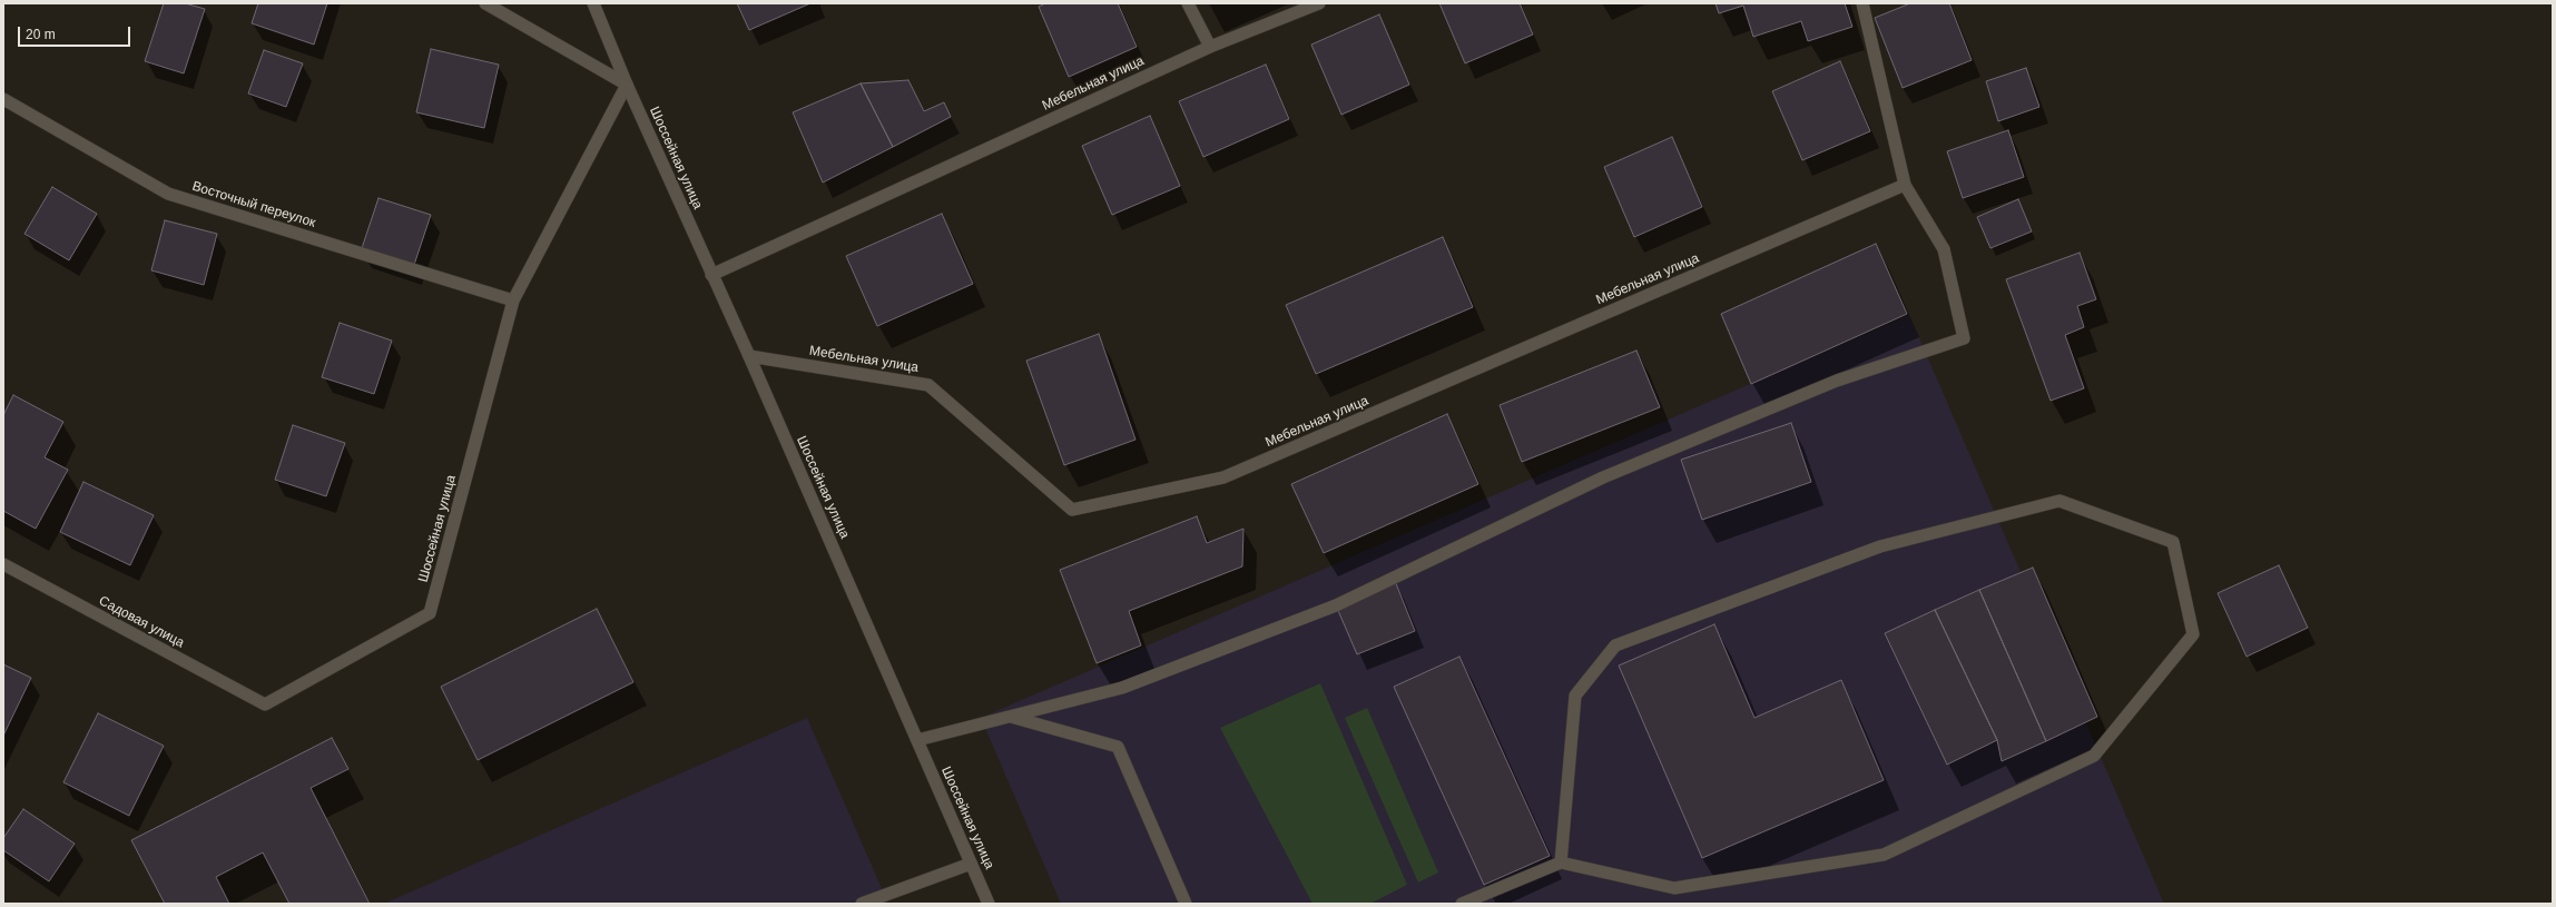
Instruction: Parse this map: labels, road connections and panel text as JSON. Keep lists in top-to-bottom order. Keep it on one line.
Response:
{"streets":{"street":["Мебельная улица","Шоссейная улица","Восточный переулок","Садовая улица"]},"crossings":[["Мебельная улица","Шоссейная улица"],["Шоссейная улица","Восточный переулок"],["Шоссейная улица","Садовая улица"]],"scale_bar":"20 m"}
